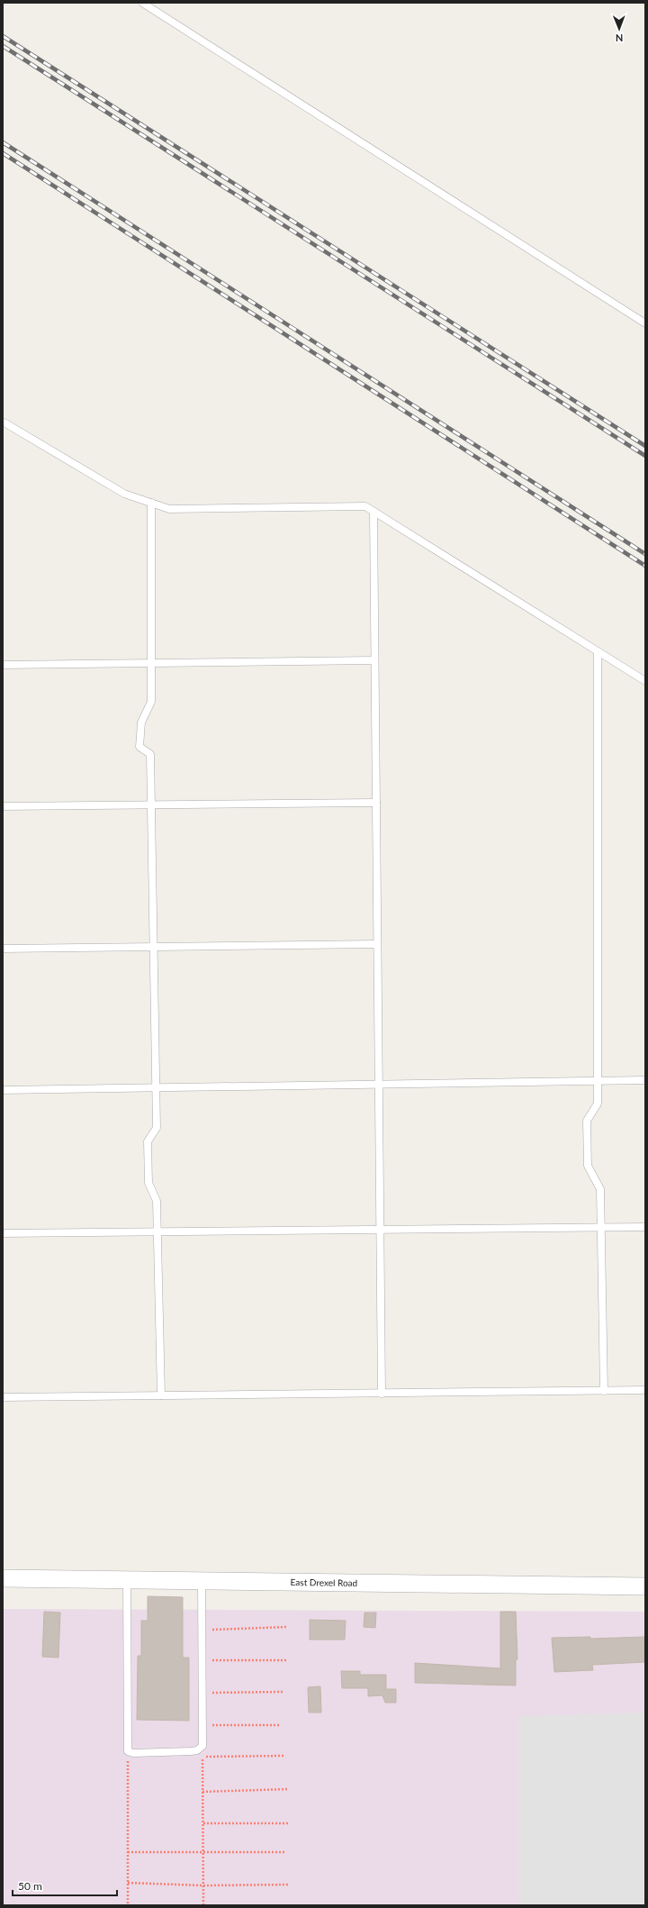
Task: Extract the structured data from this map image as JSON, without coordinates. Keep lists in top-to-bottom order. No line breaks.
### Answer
{"streets":{"street":["East Drexel Road"]},"scale_bar":"50 m","north":"bottom"}
